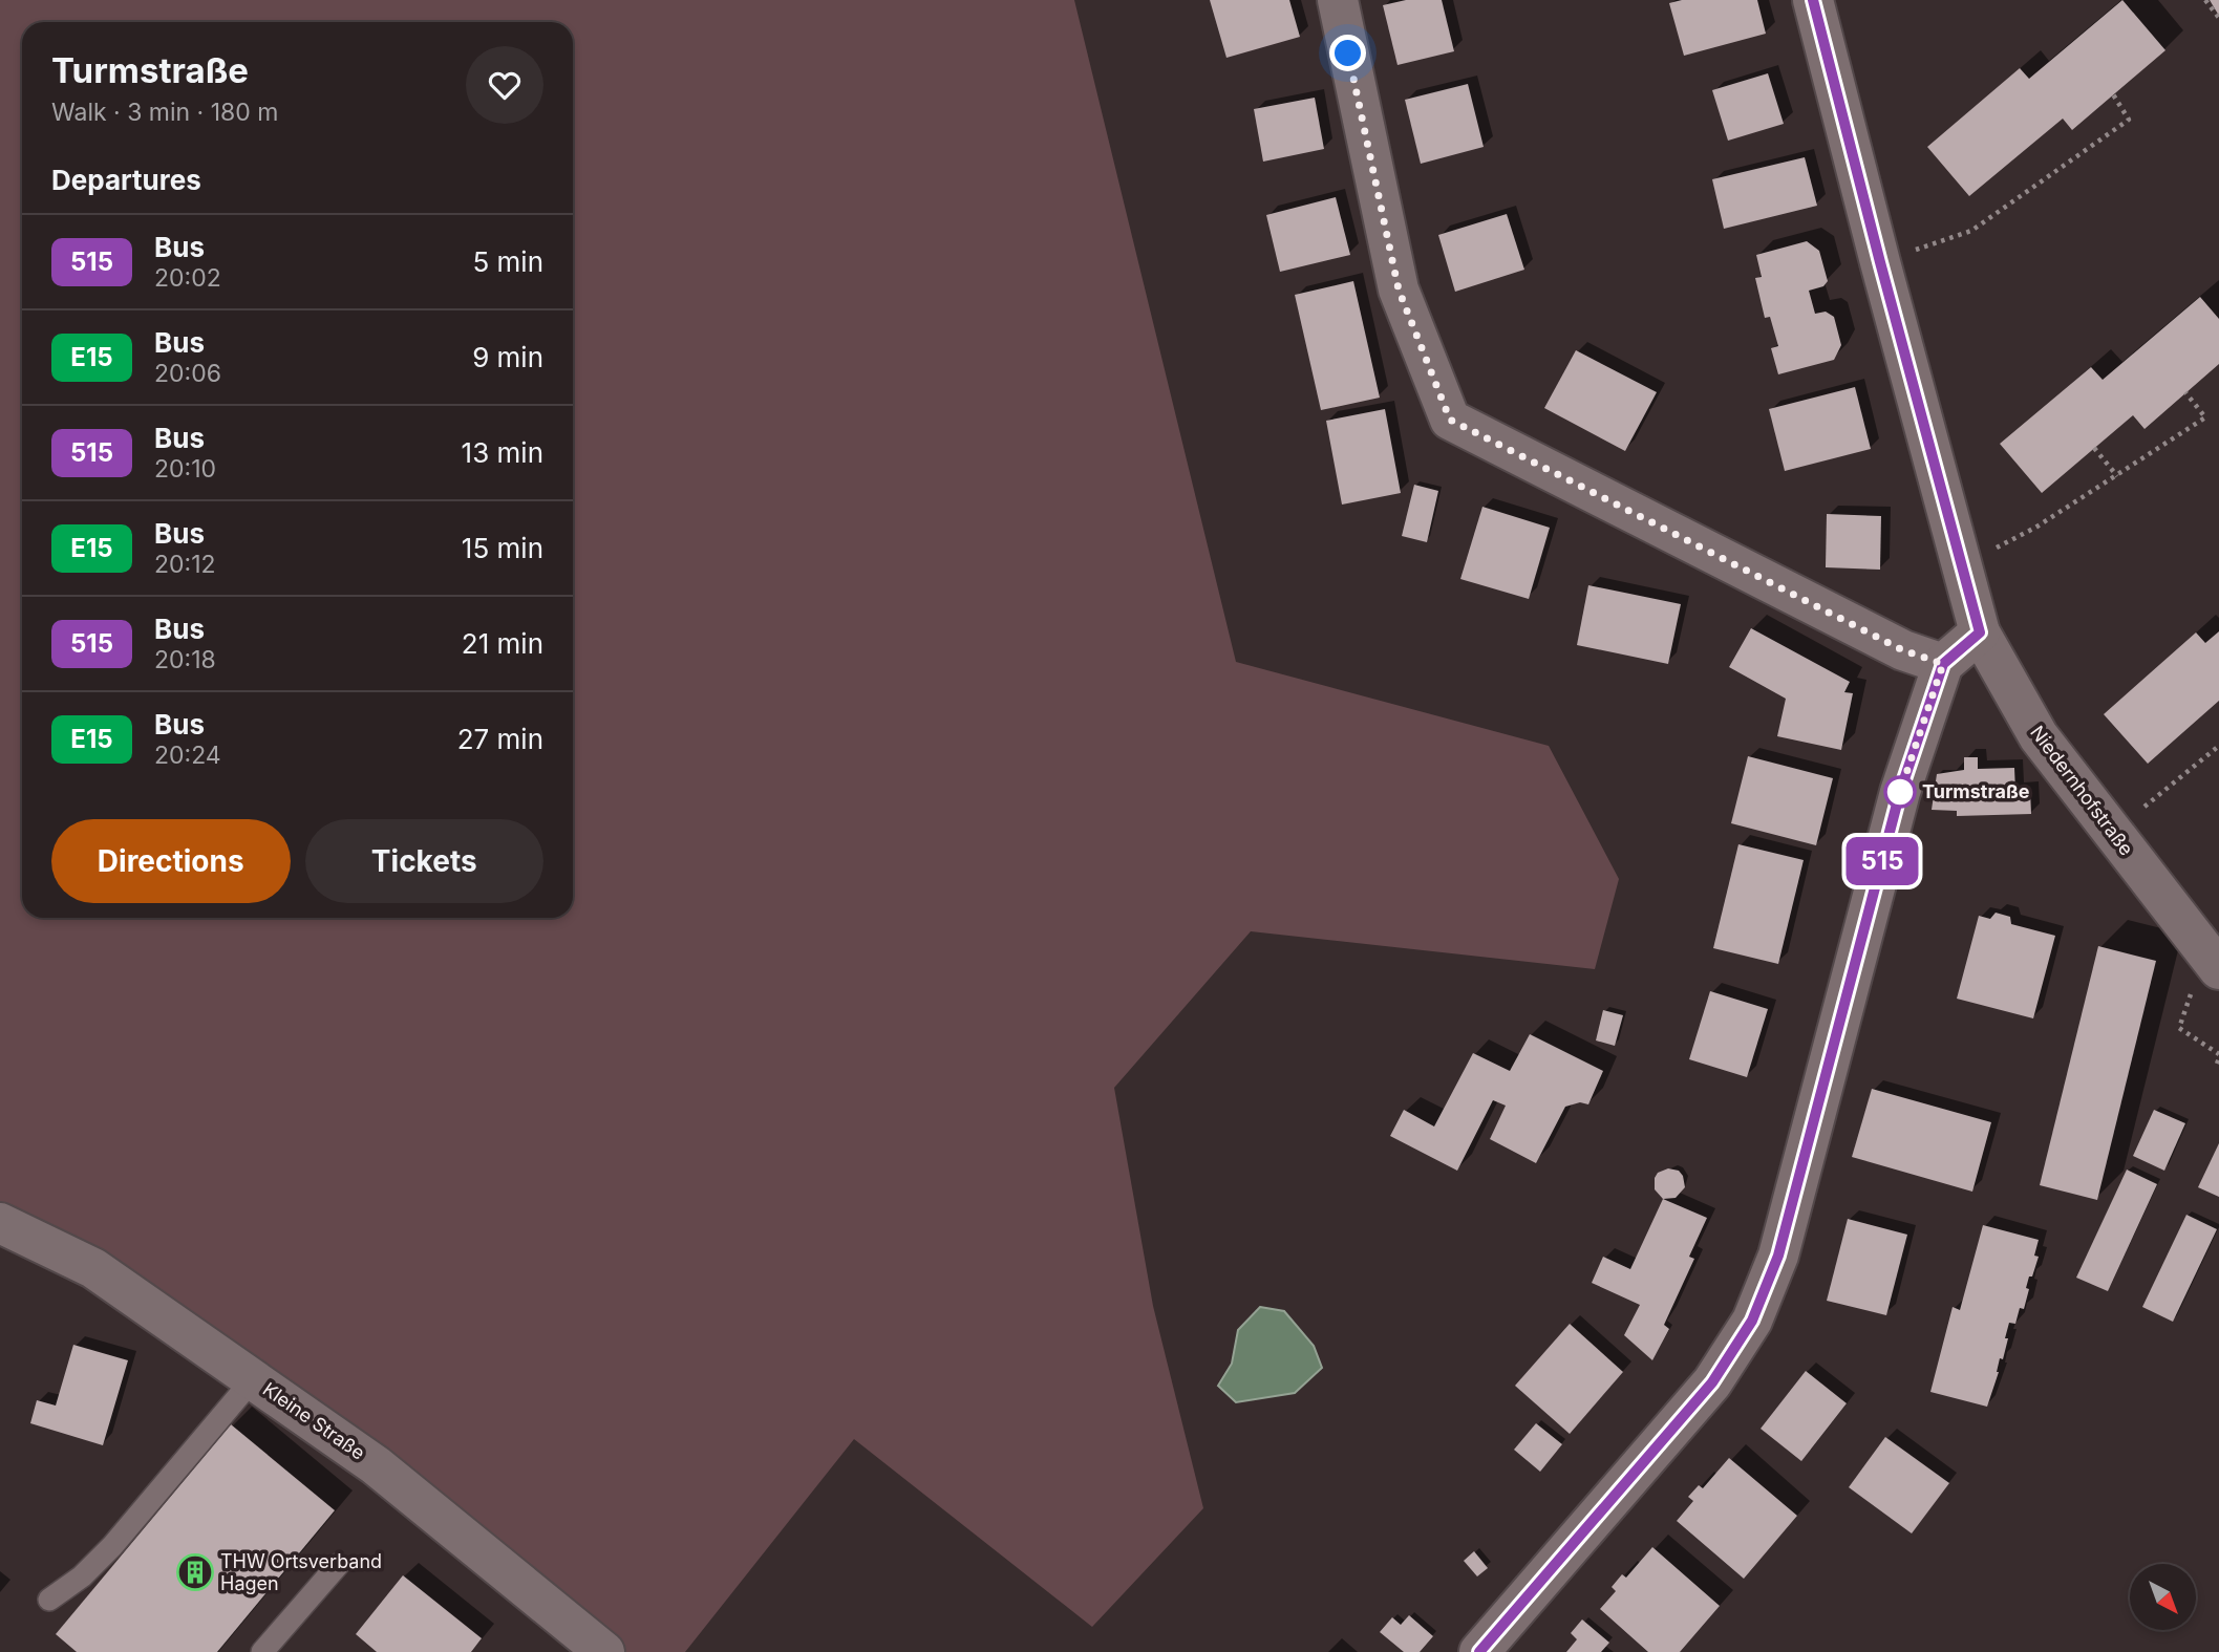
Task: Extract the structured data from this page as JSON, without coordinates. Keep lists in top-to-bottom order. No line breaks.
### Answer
{"streets":{"street":["Niedernhofstraße","Kleine Straße"]},"places":{"other":["Turmstraße"],"building":["THW Ortsverband Hagen"]},"lines":["bus line 515"],"north":"bottom right","page":{"on_map":"515","heading":[["Turmstraße","Walk · 3 min · 180 m"],"Departures"],"list":[{"mark":"515","name":"Bus","note":"20:02","value":"5 min"},{"mark":"E15","name":"Bus","note":"20:06","value":"9 min"},{"mark":"515","name":"Bus","note":"20:10","value":"13 min"},{"mark":"E15","name":"Bus","note":"20:12","value":"15 min"},{"mark":"515","name":"Bus","note":"20:18","value":"21 min"},{"mark":"E15","name":"Bus","note":"20:24","value":"27 min"}],"buttons":["Directions","Tickets"]}}
